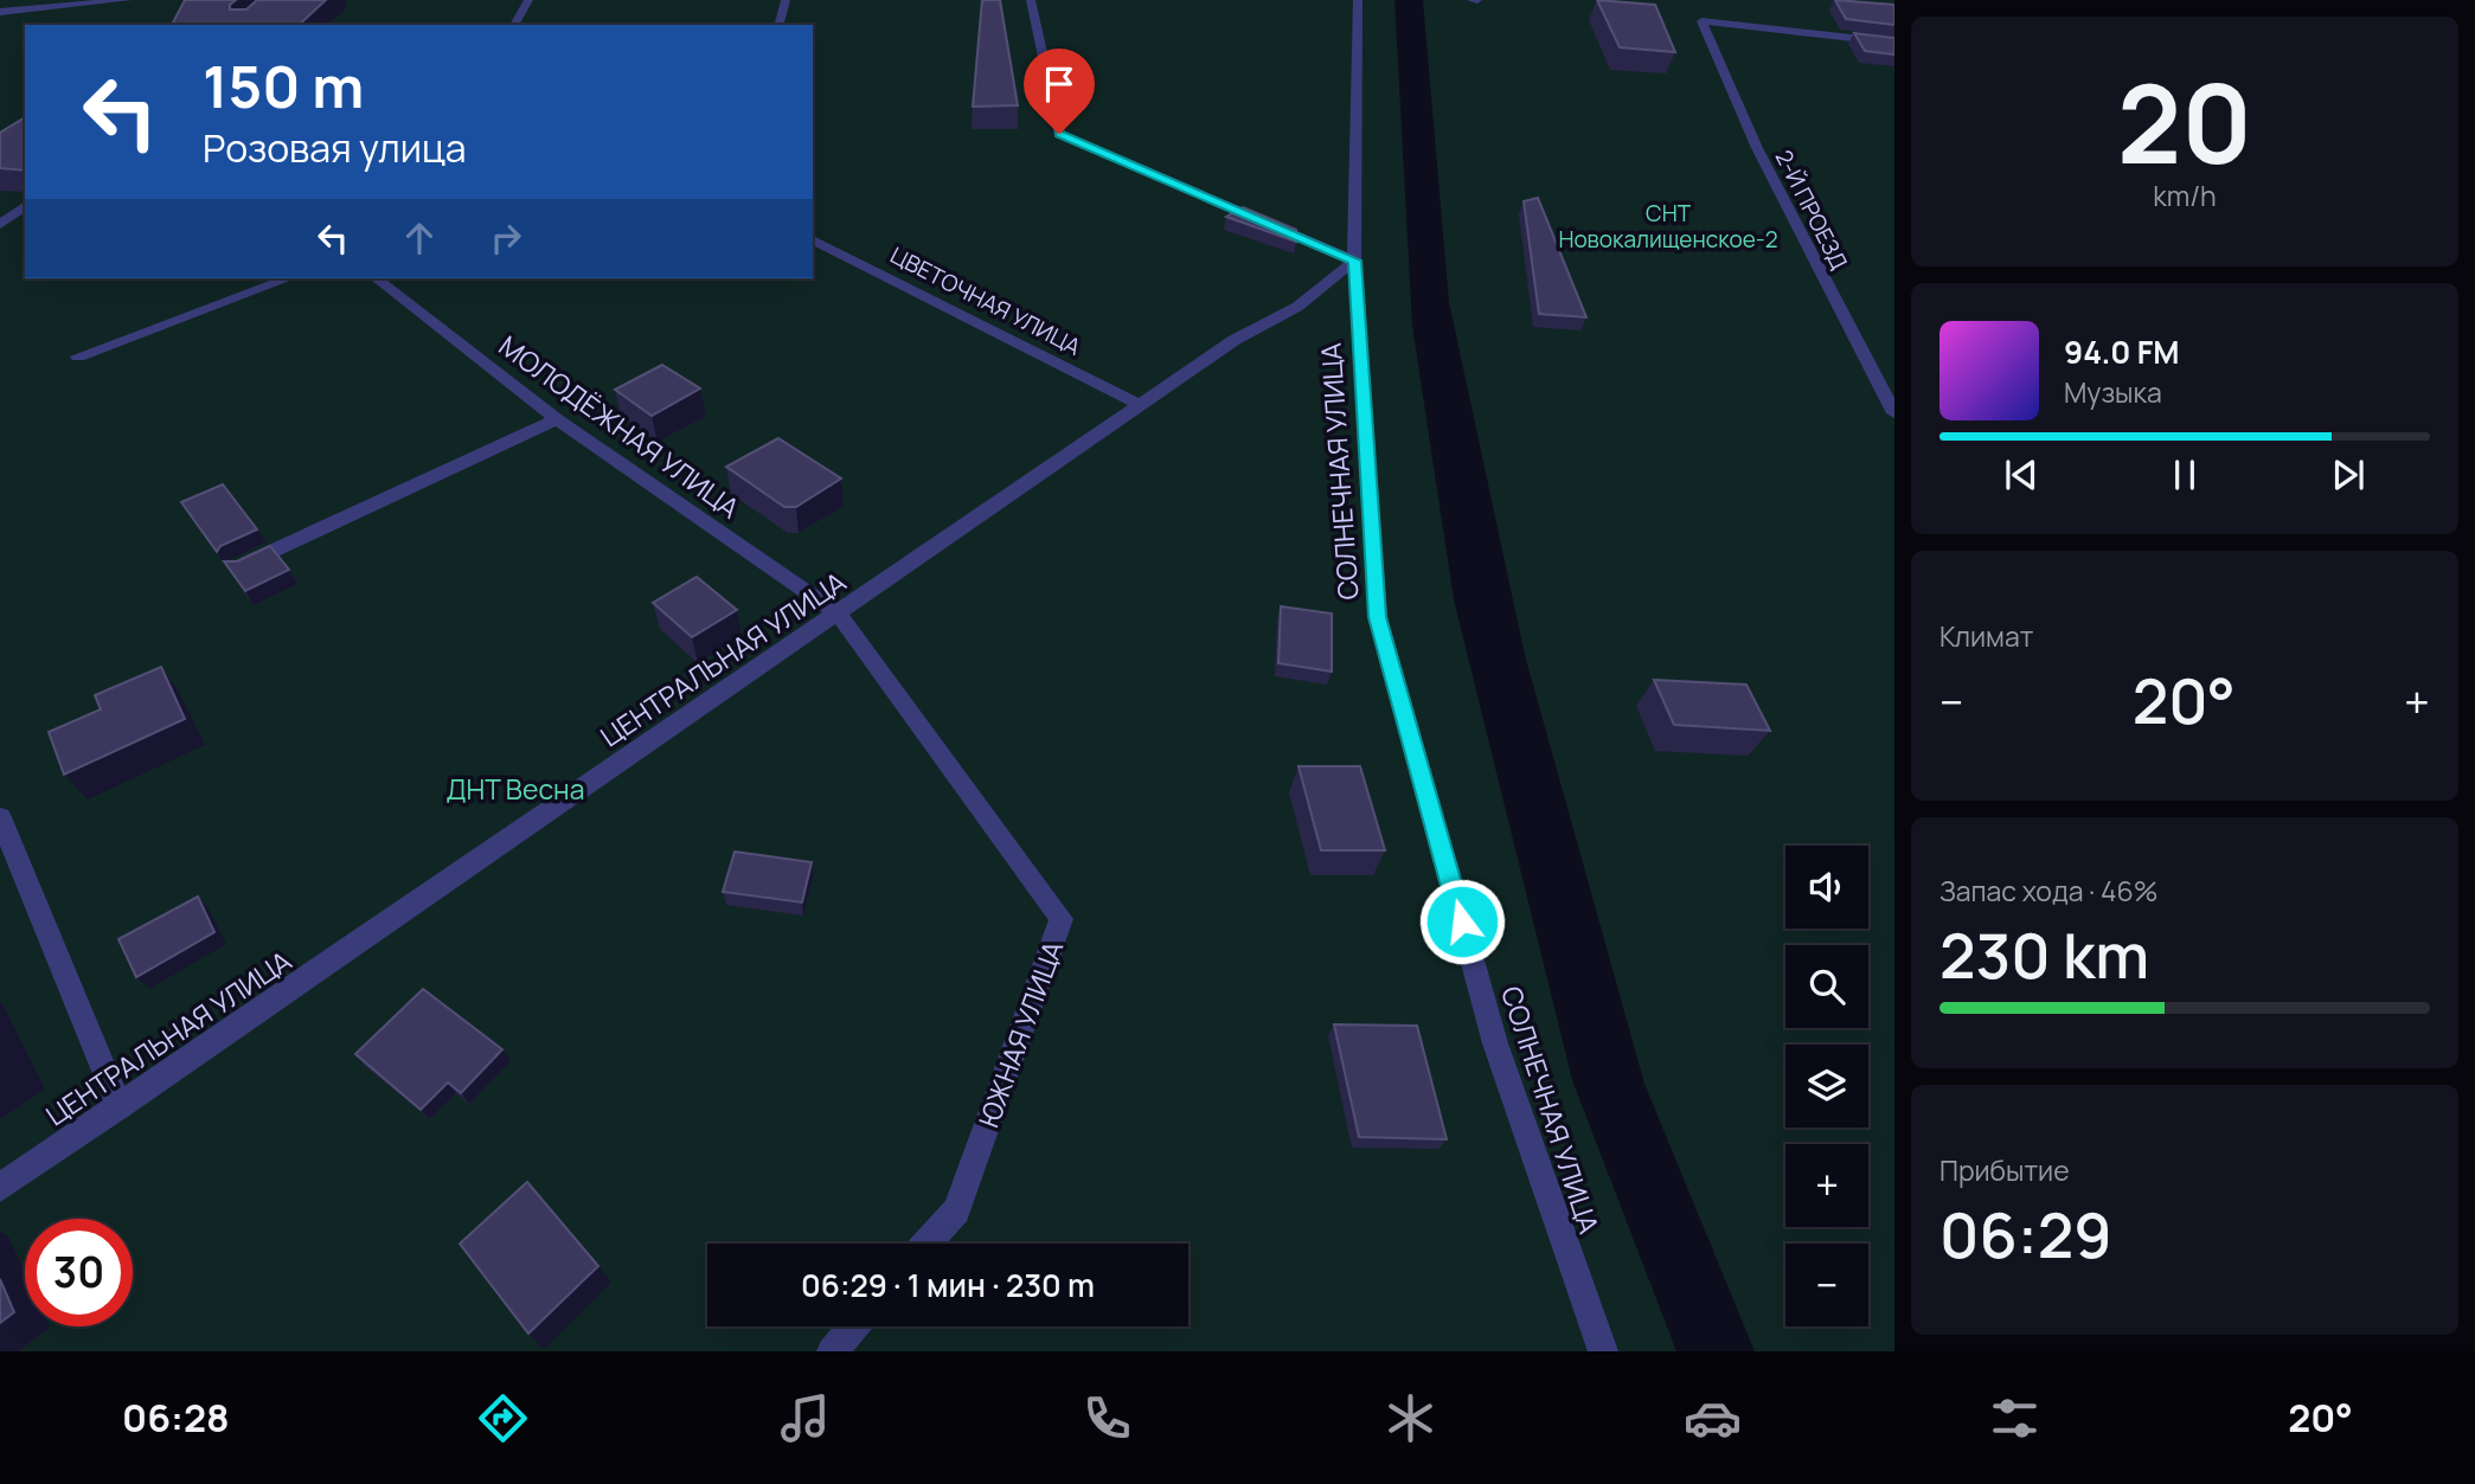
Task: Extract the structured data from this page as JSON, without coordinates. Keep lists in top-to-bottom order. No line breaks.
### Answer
{"streets":{"street":["2-Й ПРОЕЗД","ЦВЕТОЧНАЯ УЛИЦА","МОЛОДЁЖНАЯ УЛИЦА","СОЛНЕЧНАЯ УЛИЦА","ЦЕНТРАЛЬНАЯ УЛИЦА","ЮЖНАЯ УЛИЦА"]},"crossings":[["ЦВЕТОЧНАЯ УЛИЦА","ЦЕНТРАЛЬНАЯ УЛИЦА"],["МОЛОДЁЖНАЯ УЛИЦА","ЦЕНТРАЛЬНАЯ УЛИЦА"],["МОЛОДЁЖНАЯ УЛИЦА","ЮЖНАЯ УЛИЦА"],["СОЛНЕЧНАЯ УЛИЦА","ЦЕНТРАЛЬНАЯ УЛИЦА"],["ЦЕНТРАЛЬНАЯ УЛИЦА","ЮЖНАЯ УЛИЦА"]],"parks":["СНТ Новокалищенское-2","ДНТ Весна"],"page":{"tile":[["20","km/h"],"Климат",["Запас хода · 46%","230 km"],["Прибытие","06:29"]],"turn":["150 m","Розовая улица"],"song":["94.0 FM","Музыка"],"heat":["−","20°","+"],"map_buttons":["+","−"],"limit":"30","trip":"06:29 · 1 мин · 230 m","tabs":["06:28","20°"]}}
